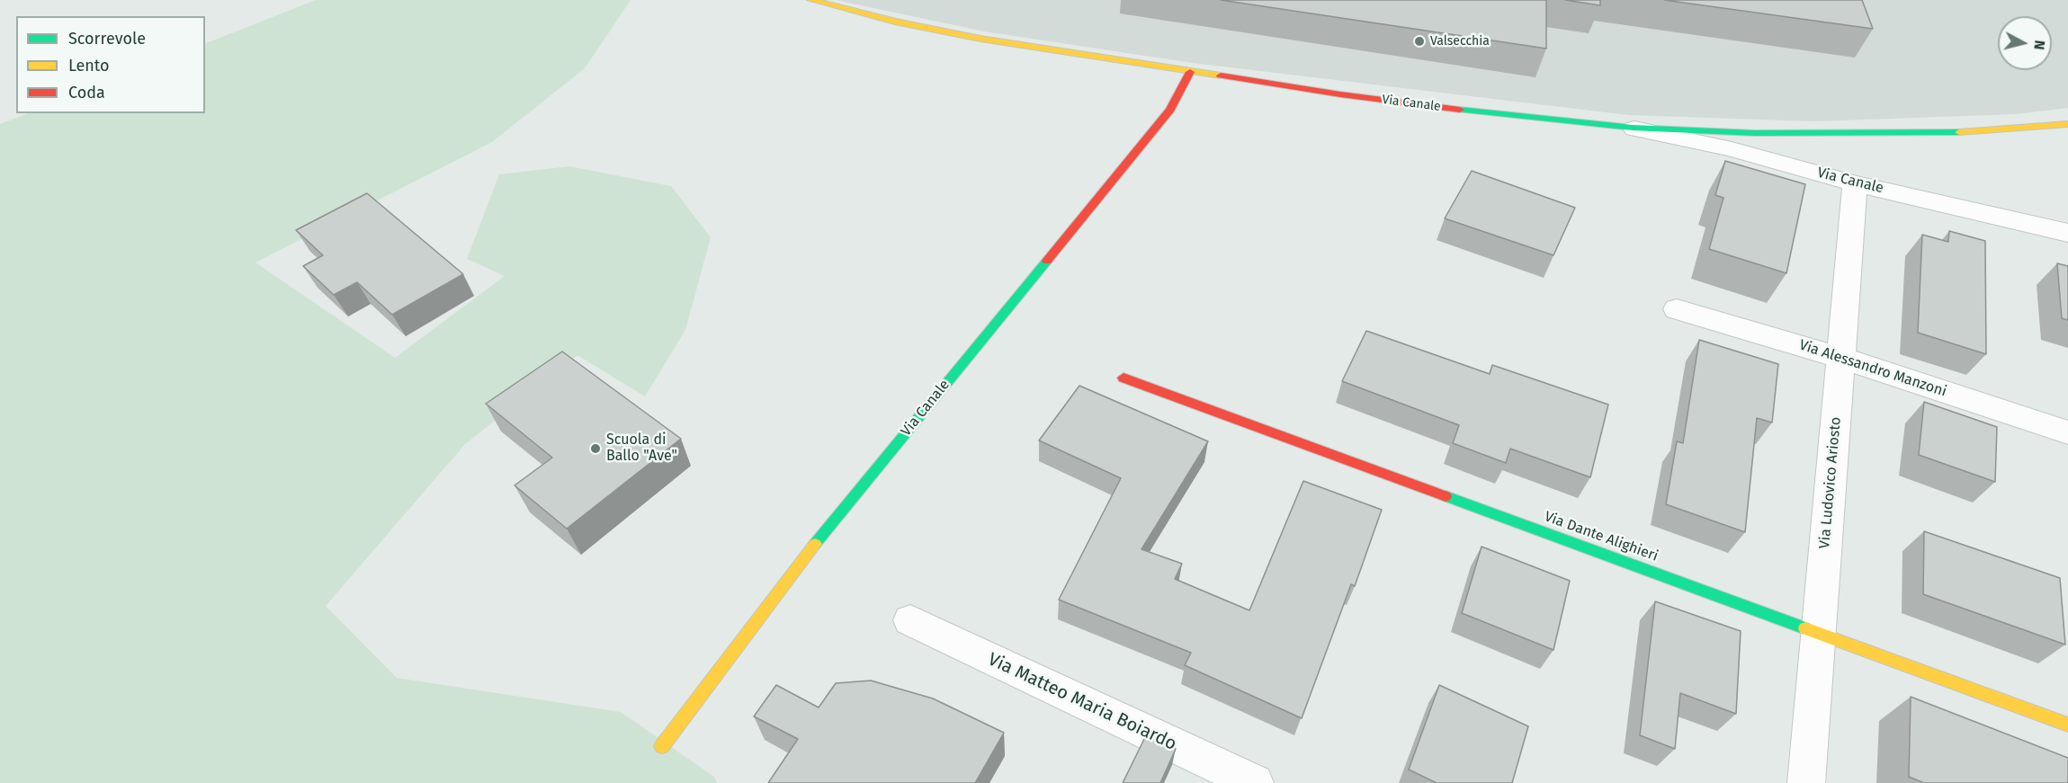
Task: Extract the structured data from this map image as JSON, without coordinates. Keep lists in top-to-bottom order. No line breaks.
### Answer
{"streets":{"street":["Via Canale","Via Alessandro Manzoni","Via Ludovico Ariosto","Via Dante Alighieri","Via Matteo Maria Boiardo"]},"crossings":[["Via Canale","Via Ludovico Ariosto"],["Via Alessandro Manzoni","Via Ludovico Ariosto"],["Via Ludovico Ariosto","Via Dante Alighieri"]],"places":["Valsecchia","Scuola di Ballo \"Ave\""],"legend":["Scorrevole","Lento","Coda"],"north":"right"}
